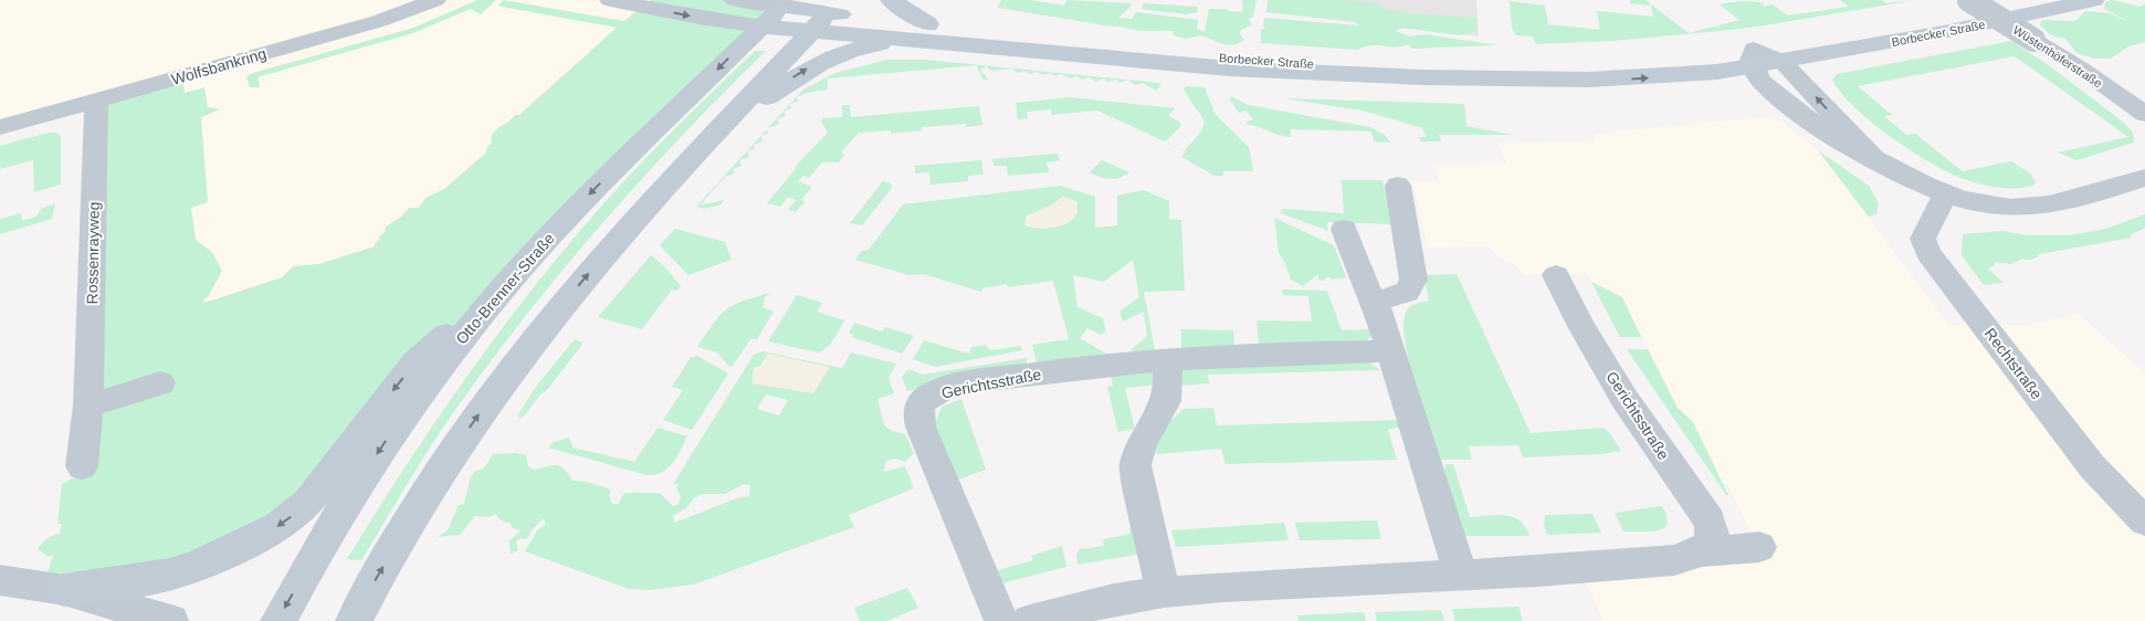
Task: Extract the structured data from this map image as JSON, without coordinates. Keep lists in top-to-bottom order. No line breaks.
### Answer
{"streets":{"street":["Borbecker Straße","Wüstenhöferstraße","Wolfsbankring","Rossenrayweg","Otto-Brenner-Straße","Rechtstraße","Gerichtsstraße"]},"crossings":[["Borbecker Straße","Otto-Brenner-Straße"],["Wolfsbankring","Rossenrayweg"]]}
